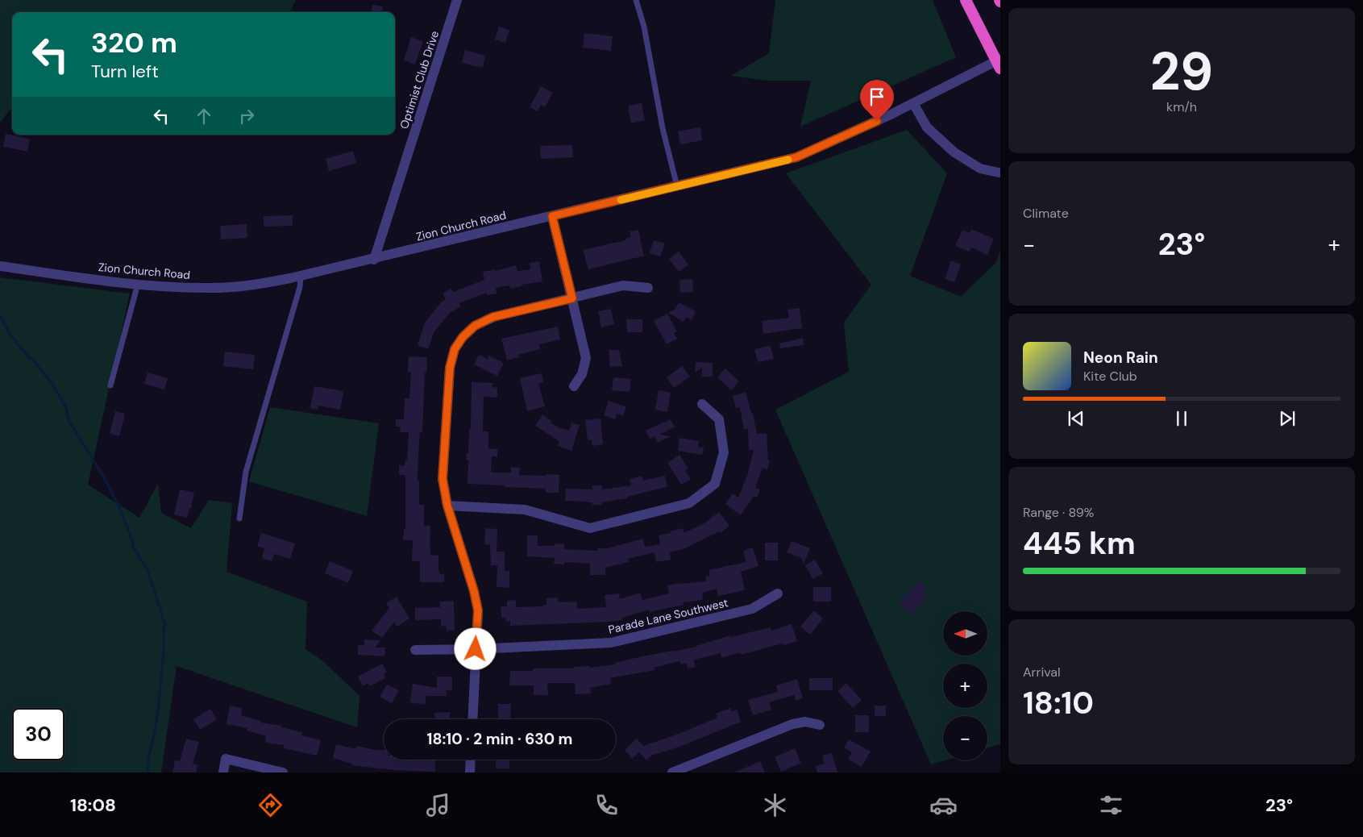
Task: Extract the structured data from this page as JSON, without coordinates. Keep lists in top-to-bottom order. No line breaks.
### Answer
{"streets":{"street":["Optimist Club Drive","Zion Church Road","Parade Lane Southwest"]},"crossings":[["Optimist Club Drive","Zion Church Road"]],"north":"left","page":{"tile":[["29","km/h"],"Climate",["Range · 89%","445 km"],["Arrival","18:10"]],"turn":["320 m","Turn left"],"heat":["−","23°","+"],"song":["Neon Rain","Kite Club"],"map_buttons":["+","−"],"limit":"30","trip":"18:10 · 2 min · 630 m","tabs":["18:08","23°"]}}
